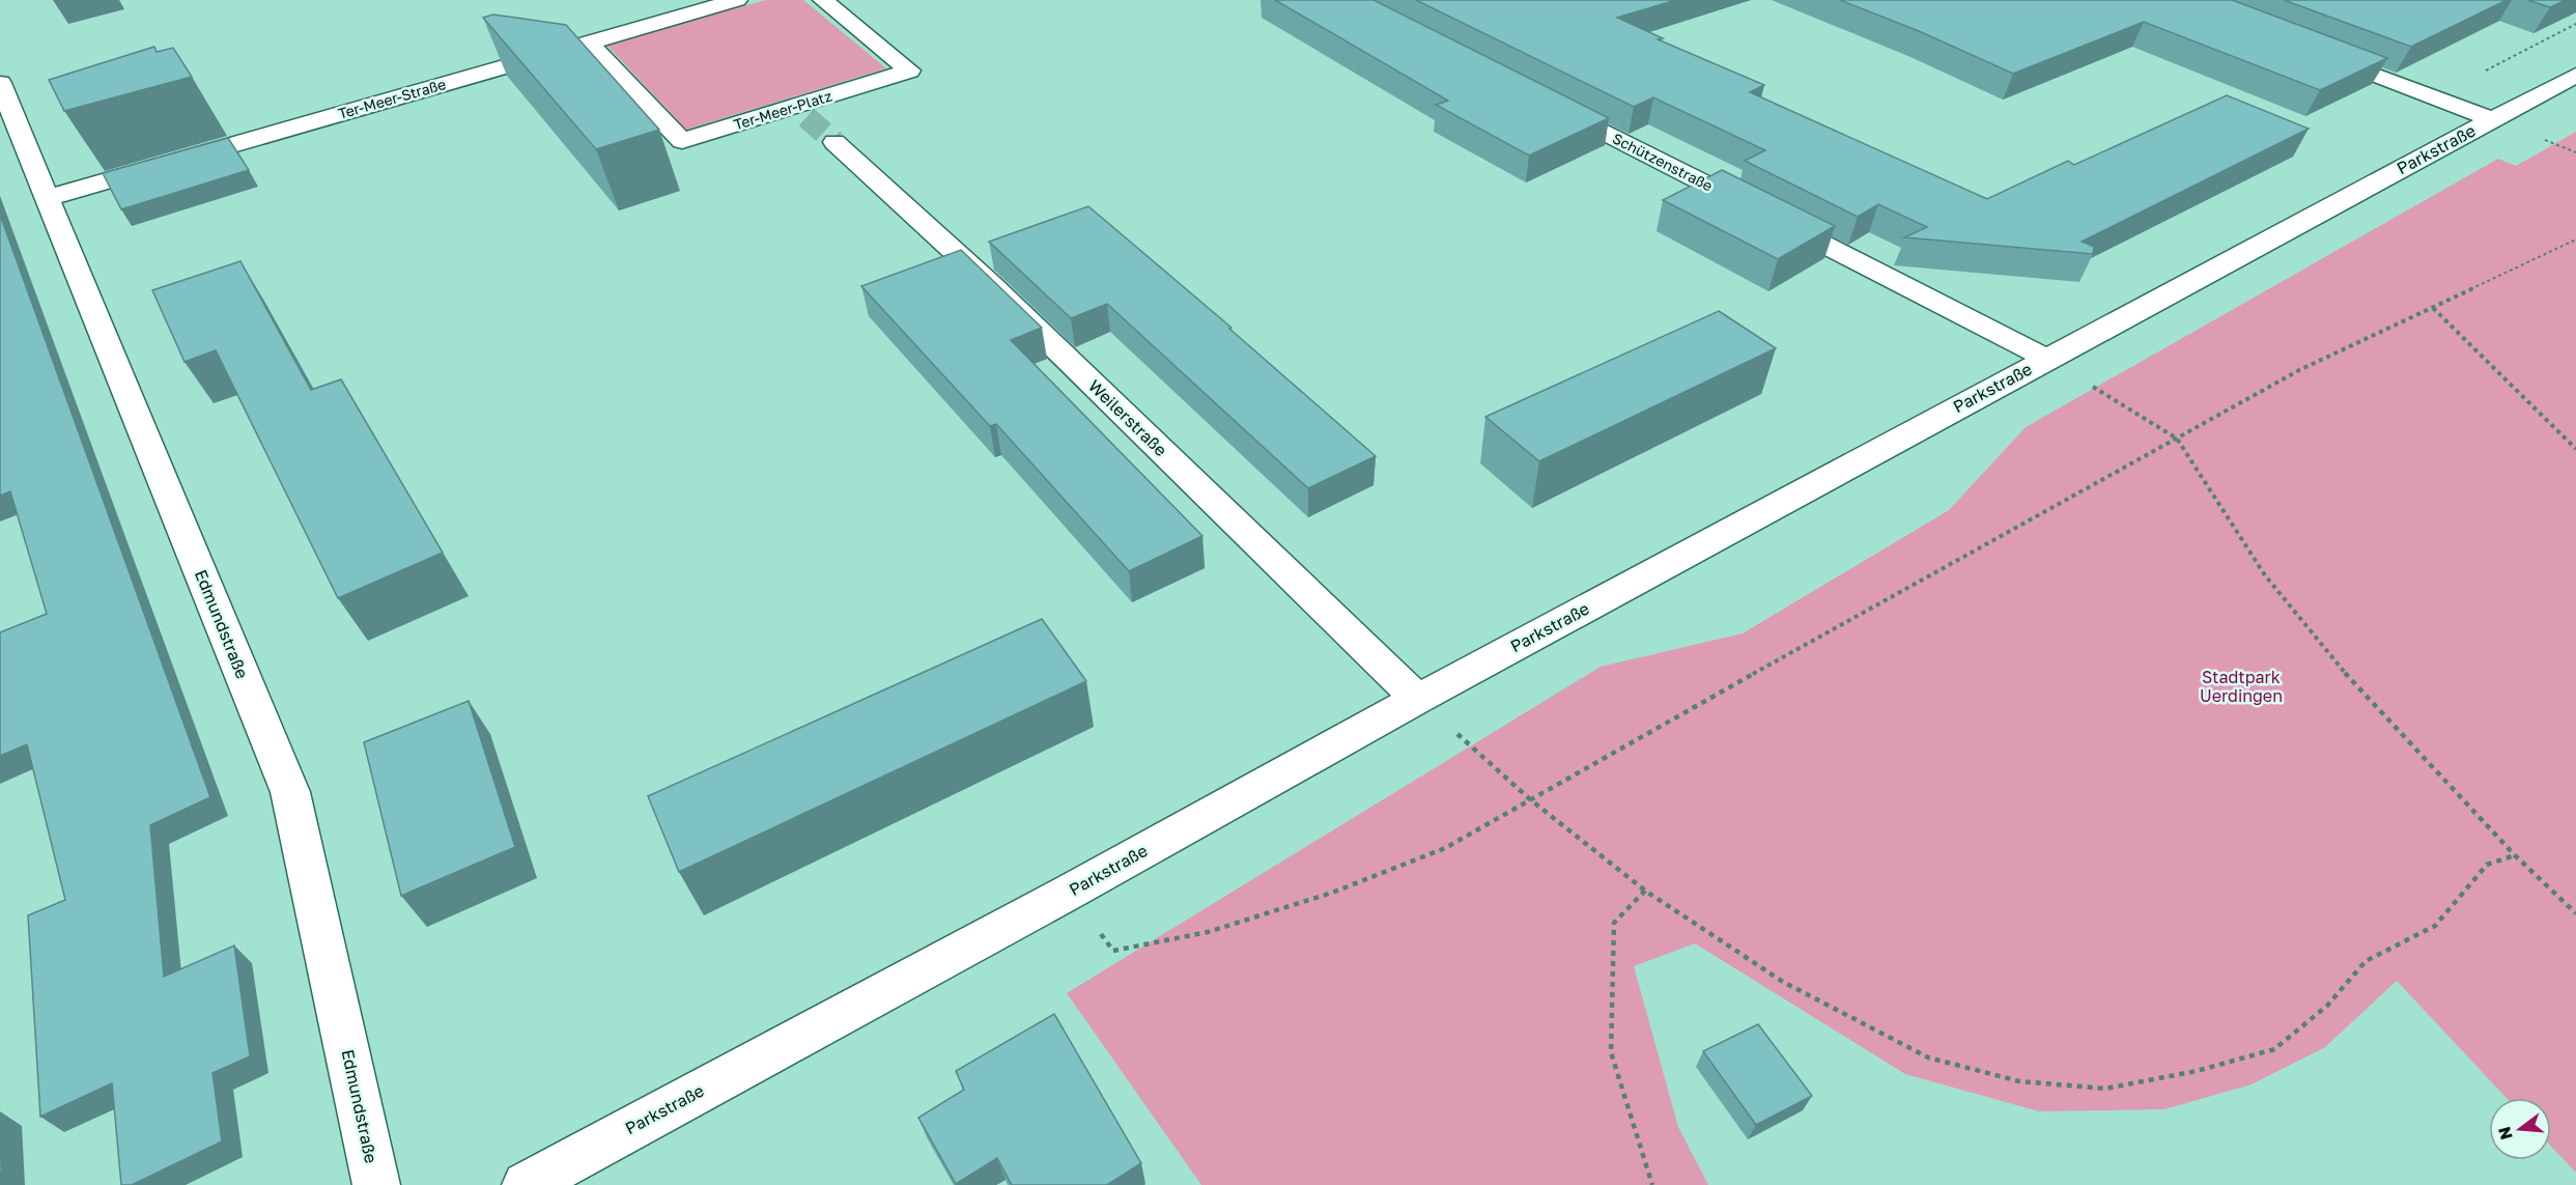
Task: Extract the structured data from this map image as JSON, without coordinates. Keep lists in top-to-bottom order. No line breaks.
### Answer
{"streets":{"street":["Ter-Meer-Straße","Ter-Meer-Platz","Parkstraße","Schützenstraße","Weilerstraße","Edmundstraße"]},"crossings":[["Ter-Meer-Straße","Ter-Meer-Platz"],["Ter-Meer-Straße","Edmundstraße"],["Parkstraße","Schützenstraße"],["Parkstraße","Weilerstraße"]],"parks":["Stadtpark Uerdingen"],"north":"left"}
